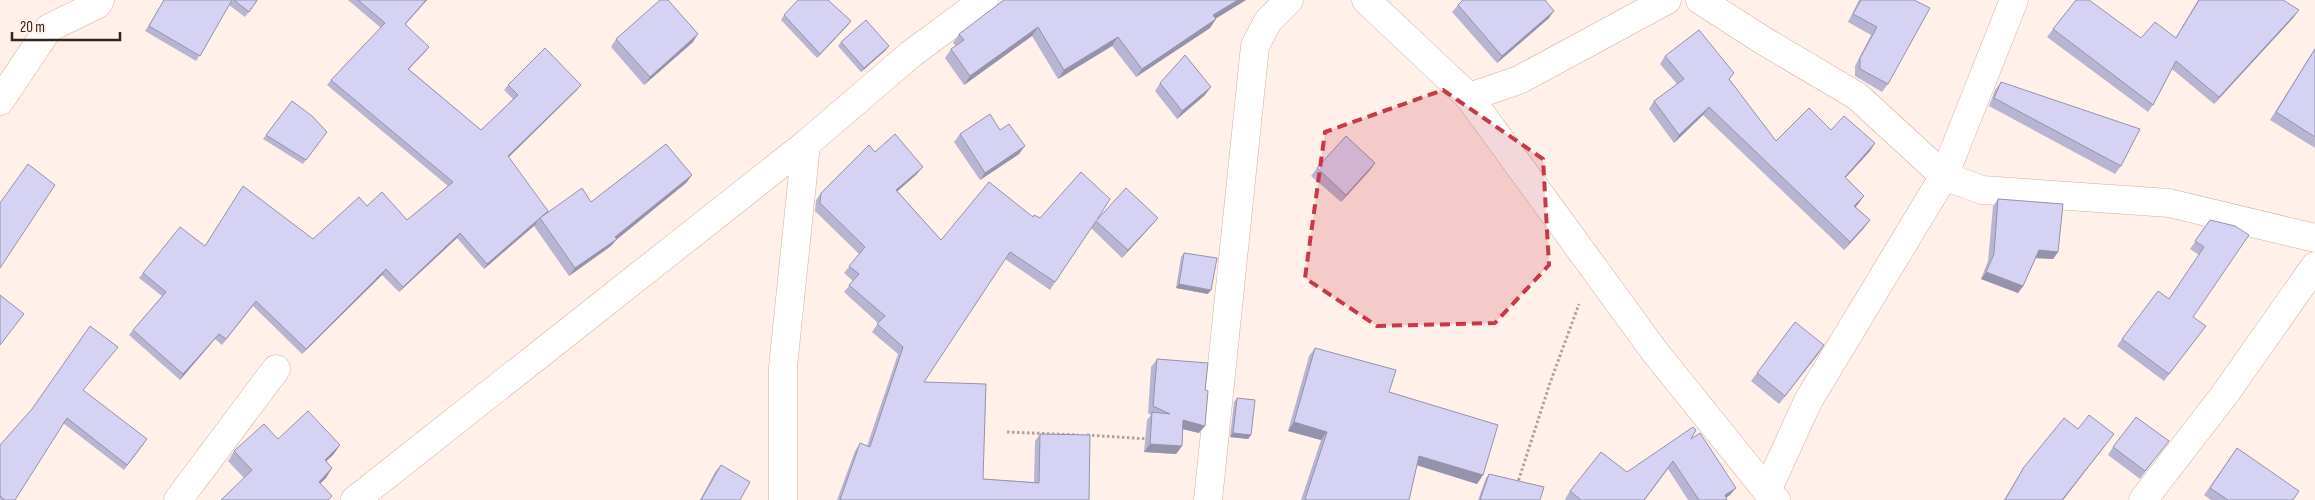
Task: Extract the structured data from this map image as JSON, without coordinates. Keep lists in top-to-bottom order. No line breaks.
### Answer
{"scale_bar":"20 m"}
